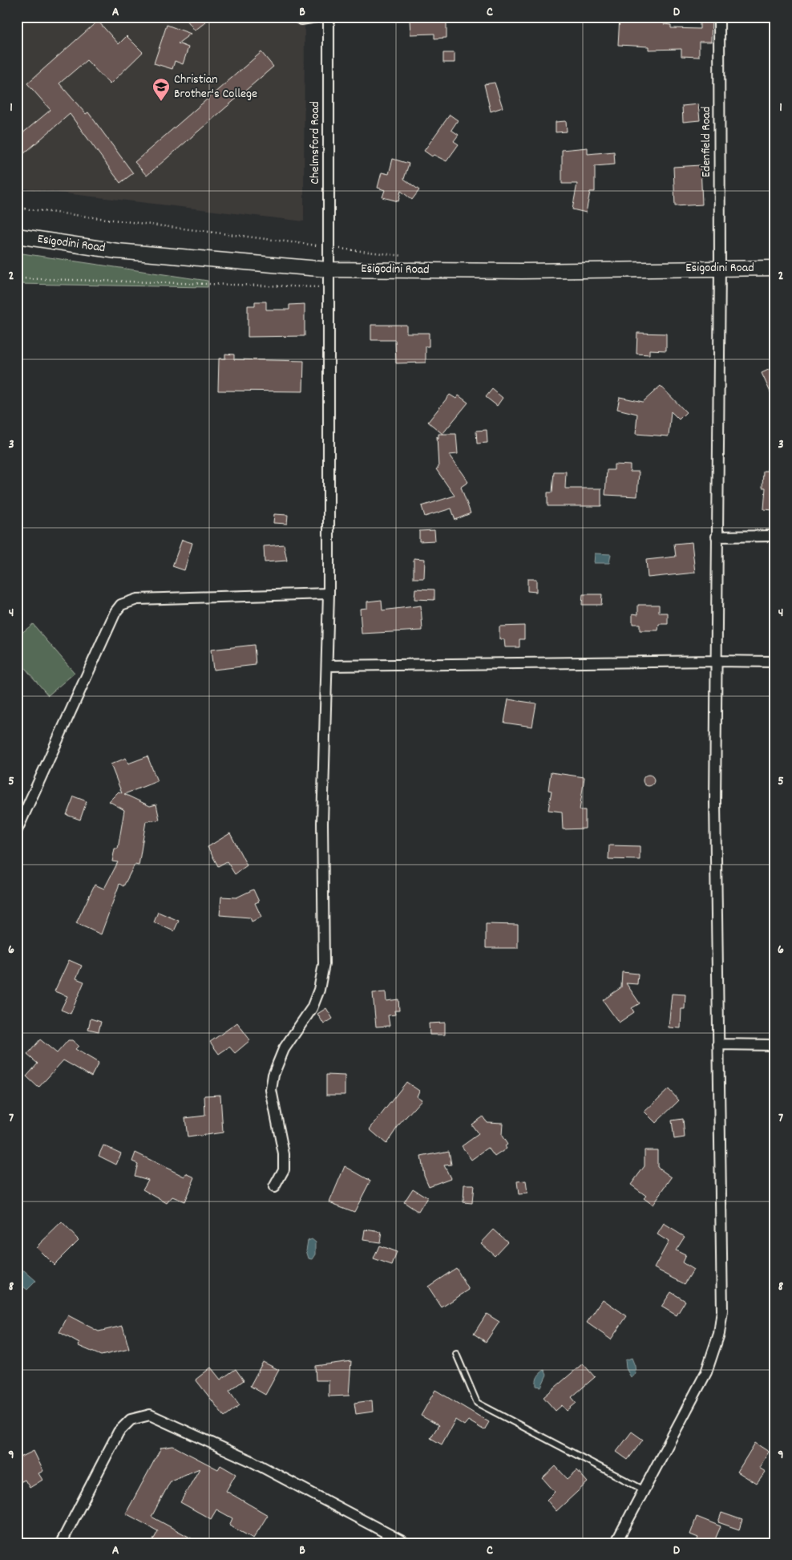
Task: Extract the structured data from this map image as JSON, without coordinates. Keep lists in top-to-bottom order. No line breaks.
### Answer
{"streets":{"main road":["Esigodini Road"],"street":["Edenfield Road","Chelmsford Road"]},"crossings":[["Edenfield Road","Esigodini Road"],["Chelmsford Road","Esigodini Road"]],"places":{"school or university":["Christian Brother's College"]},"grid":{"columns":["A","B","C","D"],"rows":["1","2","3","4","5","6","7","8","9"]}}
